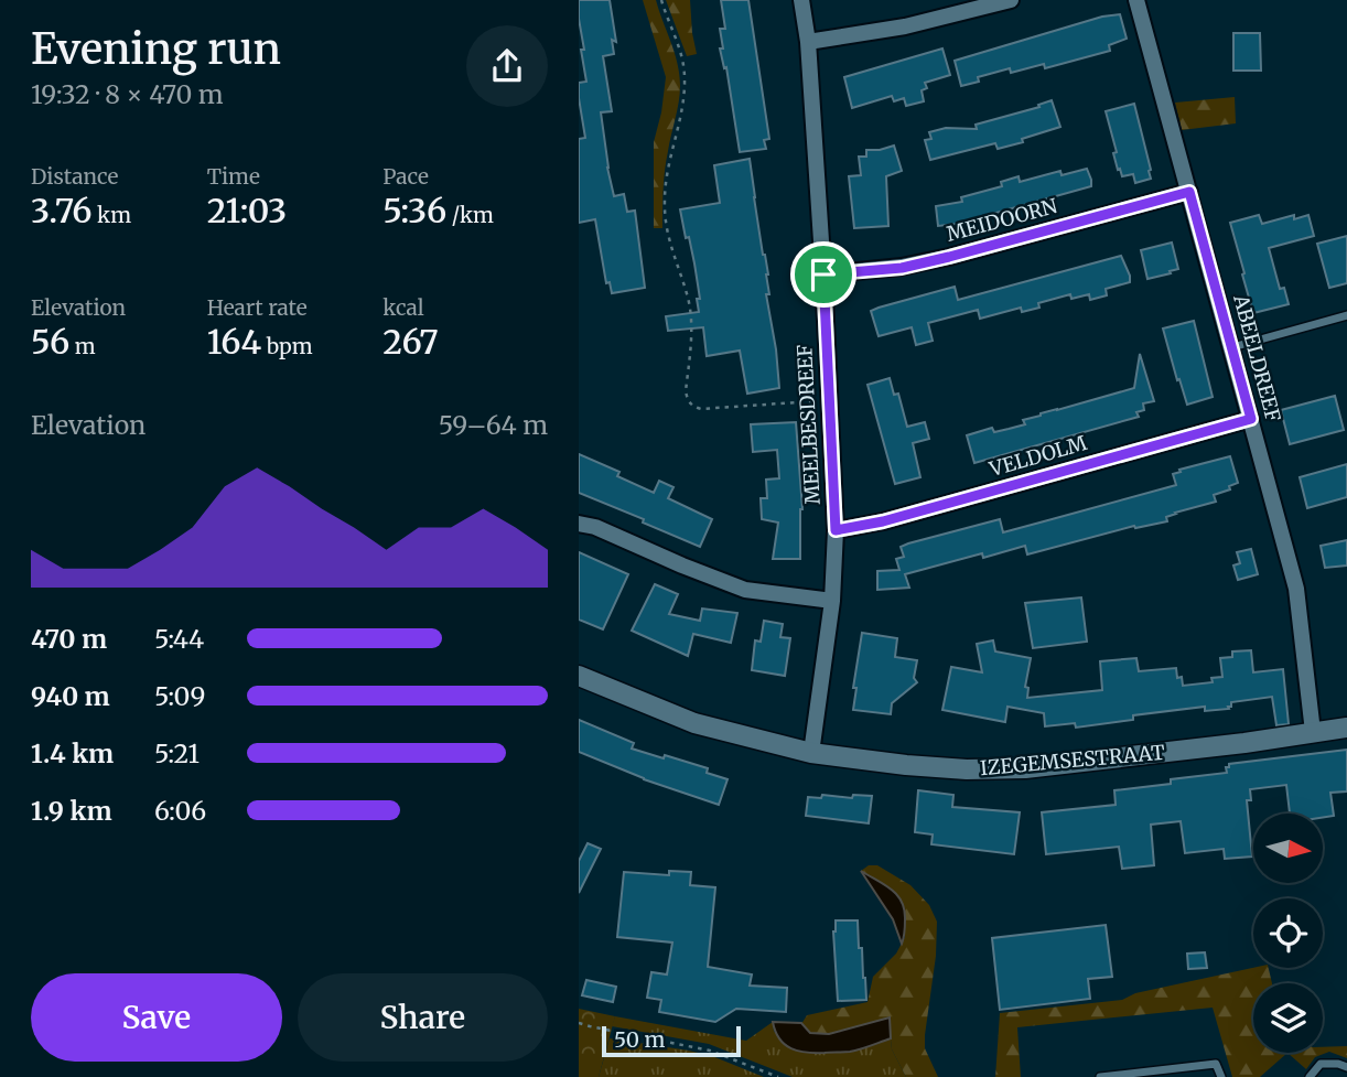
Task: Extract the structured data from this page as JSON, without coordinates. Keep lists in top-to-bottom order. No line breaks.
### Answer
{"streets":{"street":["MEIDOORN","ABEELDREEF","MEELBESDREEF","VELDOLM","IZEGEMSESTRAAT"]},"crossings":[["MEIDOORN","ABEELDREEF"],["MEIDOORN","MEELBESDREEF"],["ABEELDREEF","VELDOLM"],["ABEELDREEF","IZEGEMSESTRAAT"],["MEELBESDREEF","VELDOLM"],["MEELBESDREEF","IZEGEMSESTRAAT"]],"scale_bar":"50 m","north":"right","page":{"heading":["Evening run","19:32 · 8 × 470 m"],"stats":[["Distance","3.76 km"],["Time","21:03"],["Pace","5:36 /km"],["Elevation","56 m"],["Heart rate","164 bpm"],["kcal","267"]],"chart":["Elevation","59–64 m"],"list":[{"name":"470 m","note":"5:44"},{"name":"940 m","note":"5:09"},{"name":"1.4 km","note":"5:21"},{"name":"1.9 km","note":"6:06"}],"buttons":["Save","Share"],"scale":"50 m"}}
